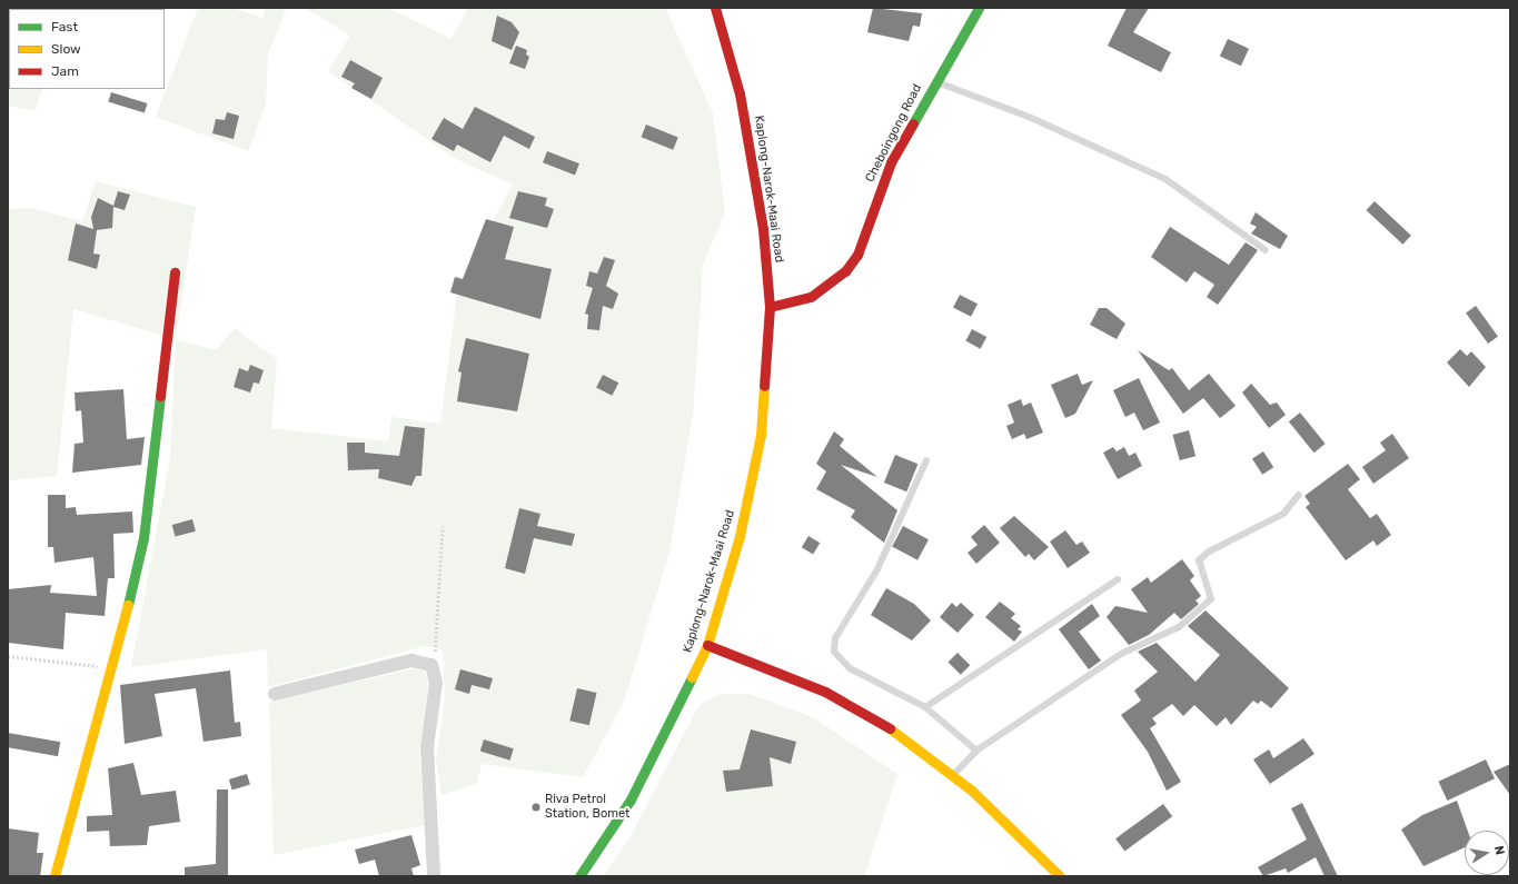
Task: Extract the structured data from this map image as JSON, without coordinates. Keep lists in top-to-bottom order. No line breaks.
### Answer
{"streets":{"main road":["Cheboingong Road","Kaplong-Narok-Maai Road"]},"crossings":[["Cheboingong Road","Kaplong-Narok-Maai Road"]],"places":["Riva Petrol Station, Bomet"],"legend":["Fast","Slow","Jam"],"north":"right"}
